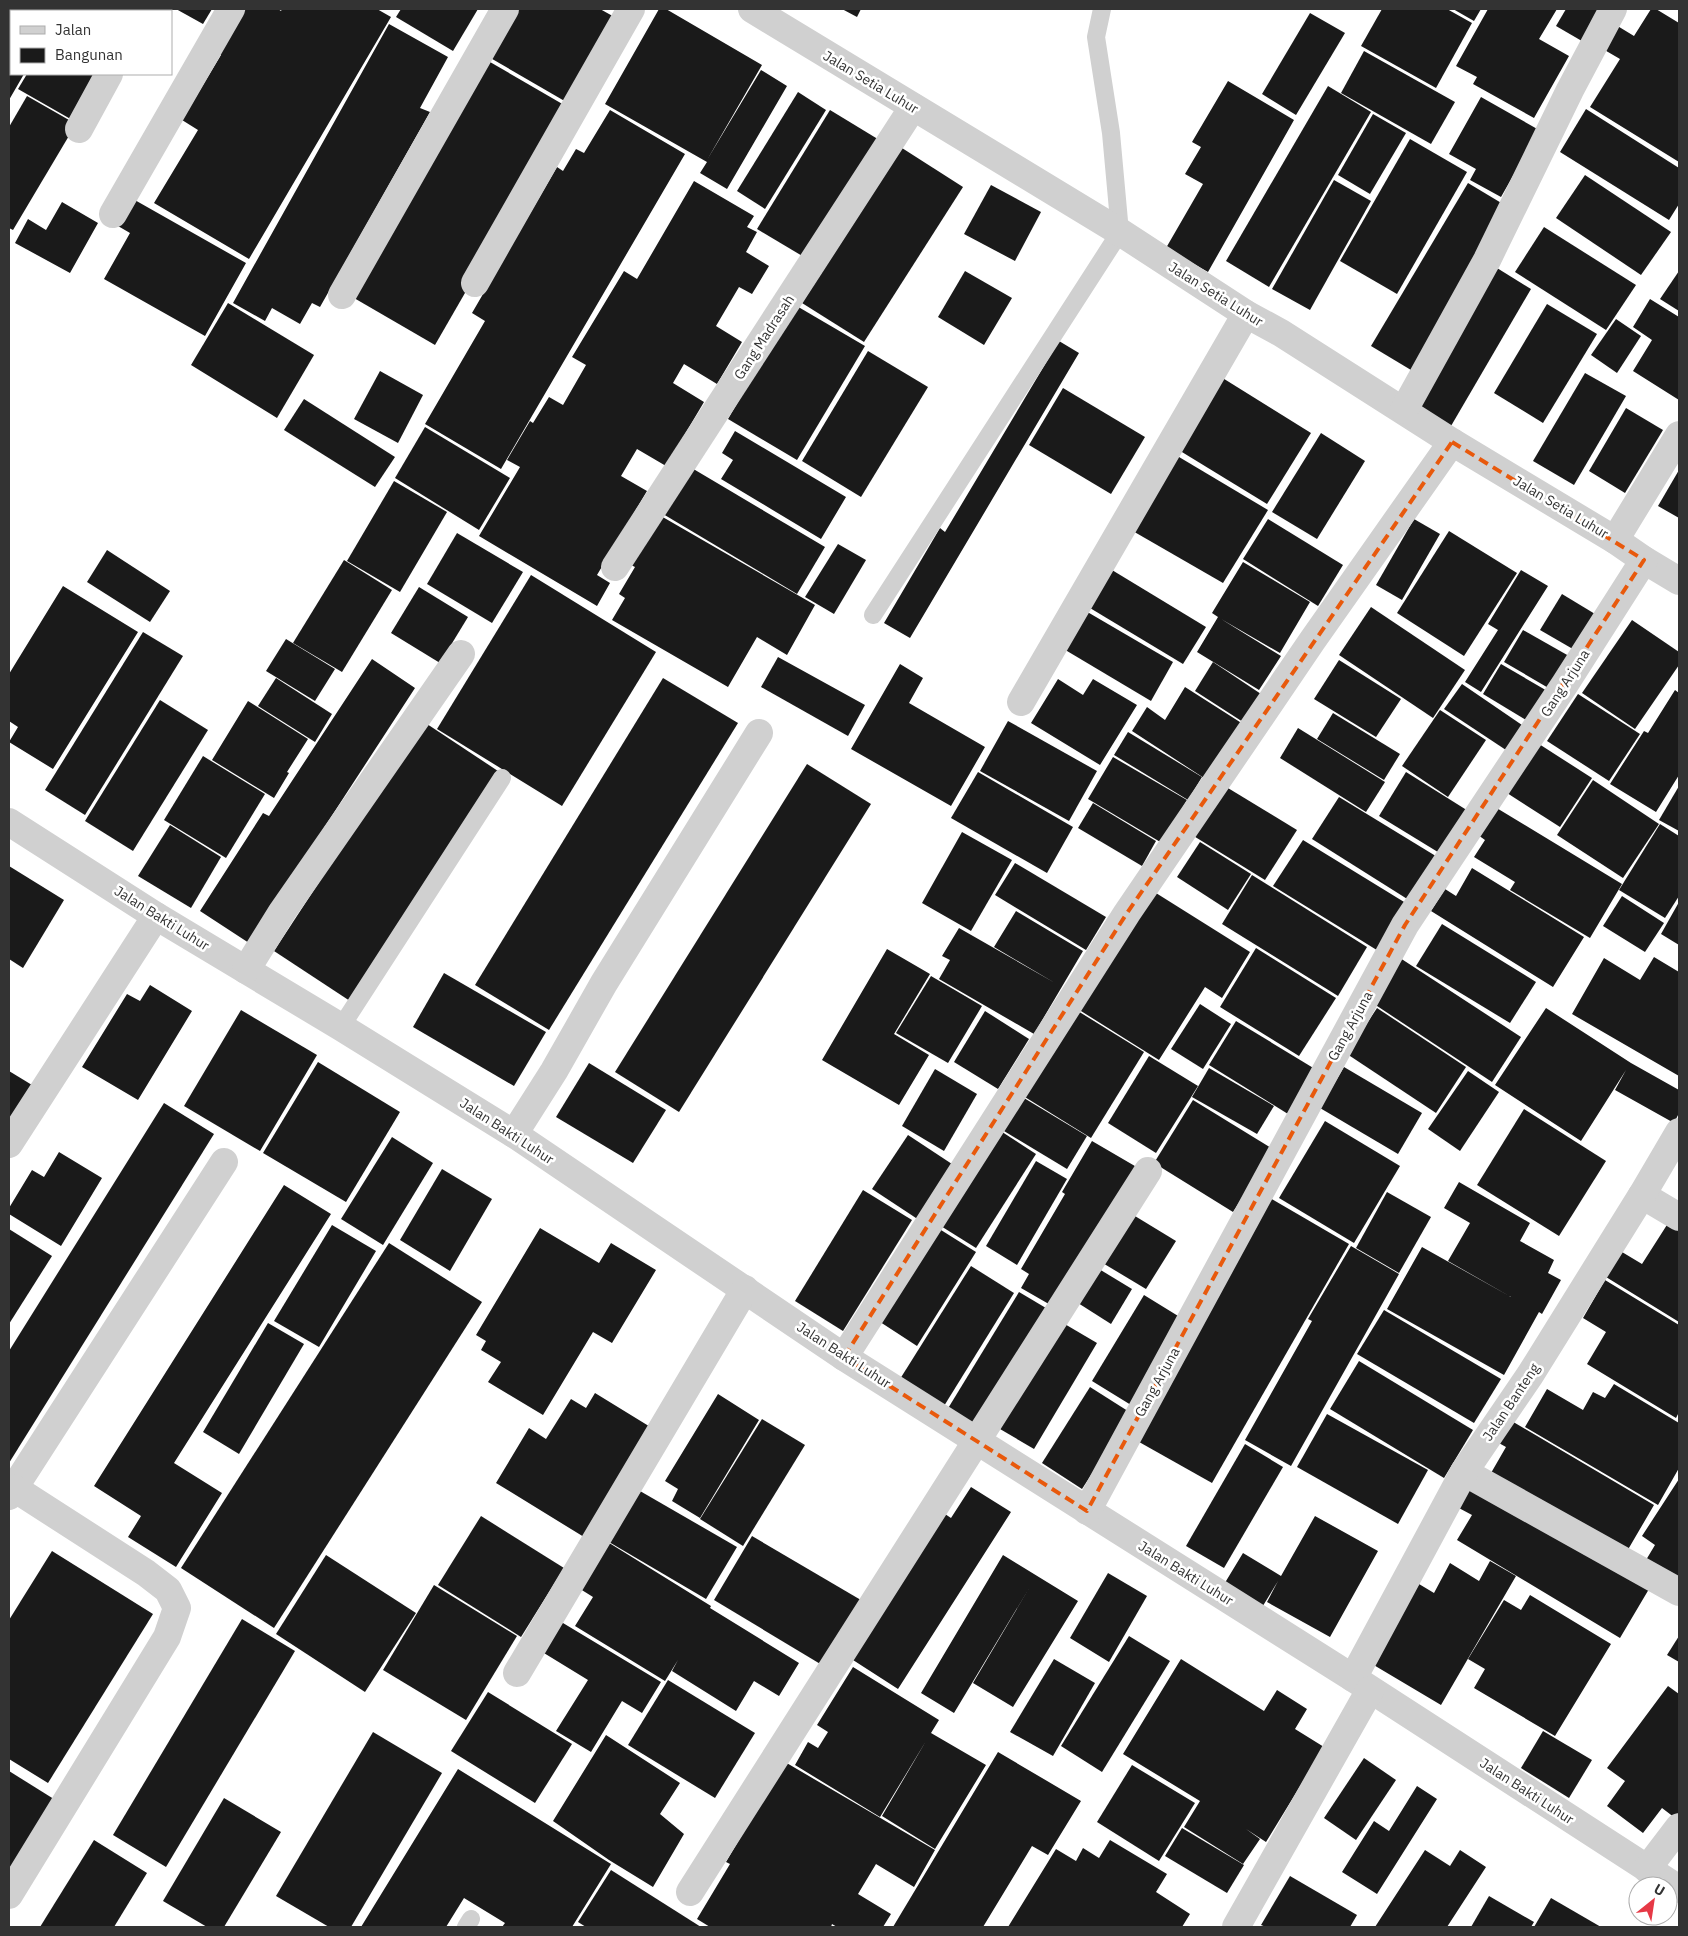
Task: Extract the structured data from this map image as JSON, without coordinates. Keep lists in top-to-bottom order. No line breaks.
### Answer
{"streets":{"street":["Jalan Setia Luhur","Gang Madrasah","Gang Arjuna","Jalan Bakti Luhur","Jalan Banteng"]},"crossings":[["Jalan Setia Luhur","Gang Madrasah"],["Jalan Setia Luhur","Gang Arjuna"],["Gang Arjuna","Jalan Bakti Luhur"],["Jalan Bakti Luhur","Jalan Banteng"]],"legend":["Jalan","Bangunan"],"north":"top right"}
